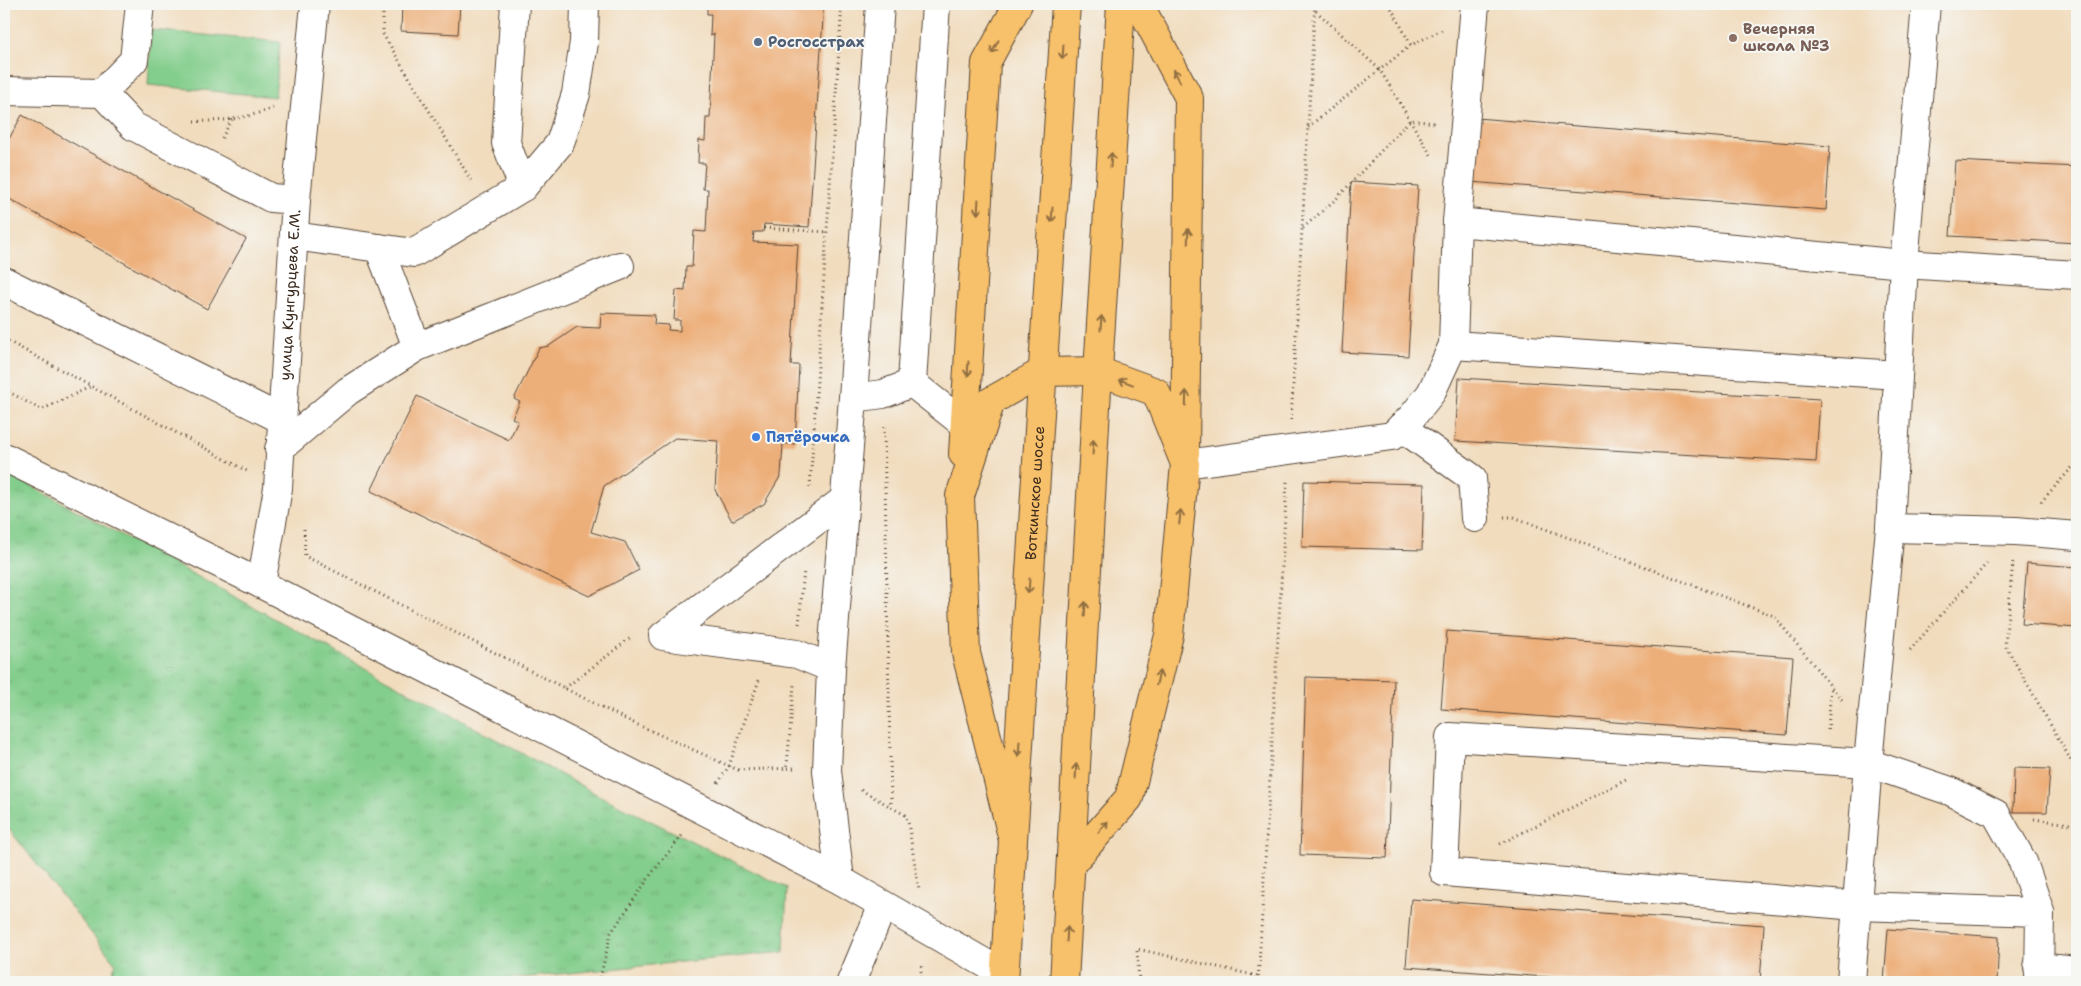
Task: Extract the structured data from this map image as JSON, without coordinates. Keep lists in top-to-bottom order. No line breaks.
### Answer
{"streets":{"main road":["Воткинское шоссе"],"street":["улица Кунгурцева Е.М."]},"places":["Вечерняя школа №3","Росгосстрах","Пятёрочка"]}
